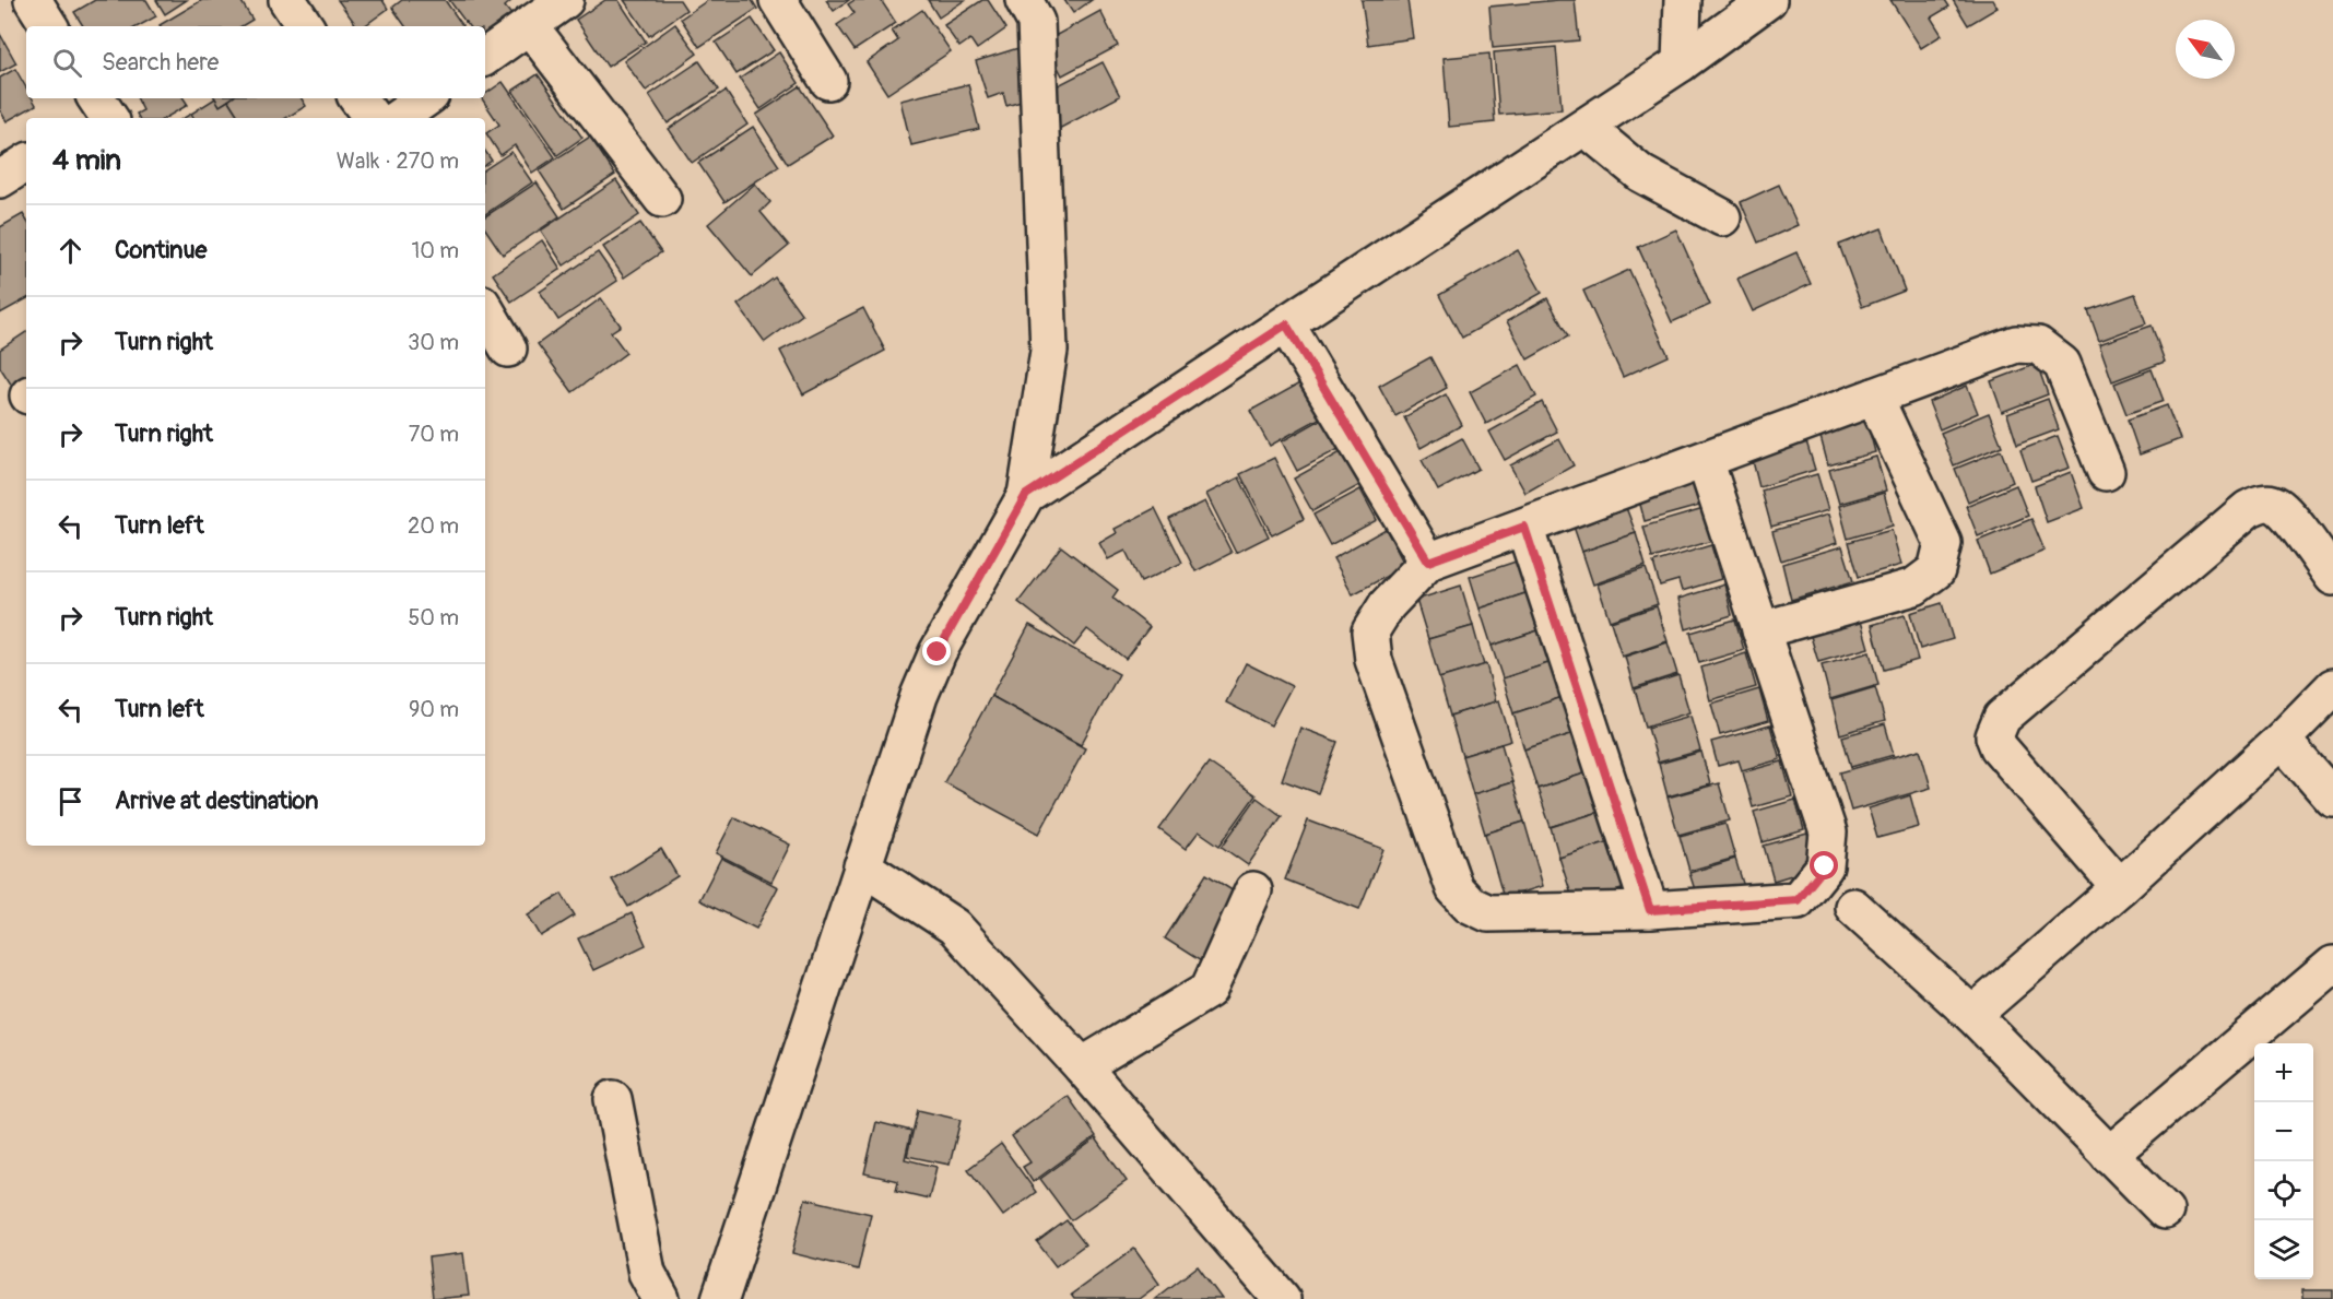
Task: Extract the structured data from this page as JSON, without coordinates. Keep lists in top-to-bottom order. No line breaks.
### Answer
{"north":"top left","page":{"search":"Search here","heading":["4 min","Walk · 270 m"],"list":[["Continue","10 m"],["Turn right","30 m"],["Turn right","70 m"],["Turn left","20 m"],["Turn right","50 m"],["Turn left","90 m"],"Arrive at destination"],"map_buttons":["+","−"]}}
